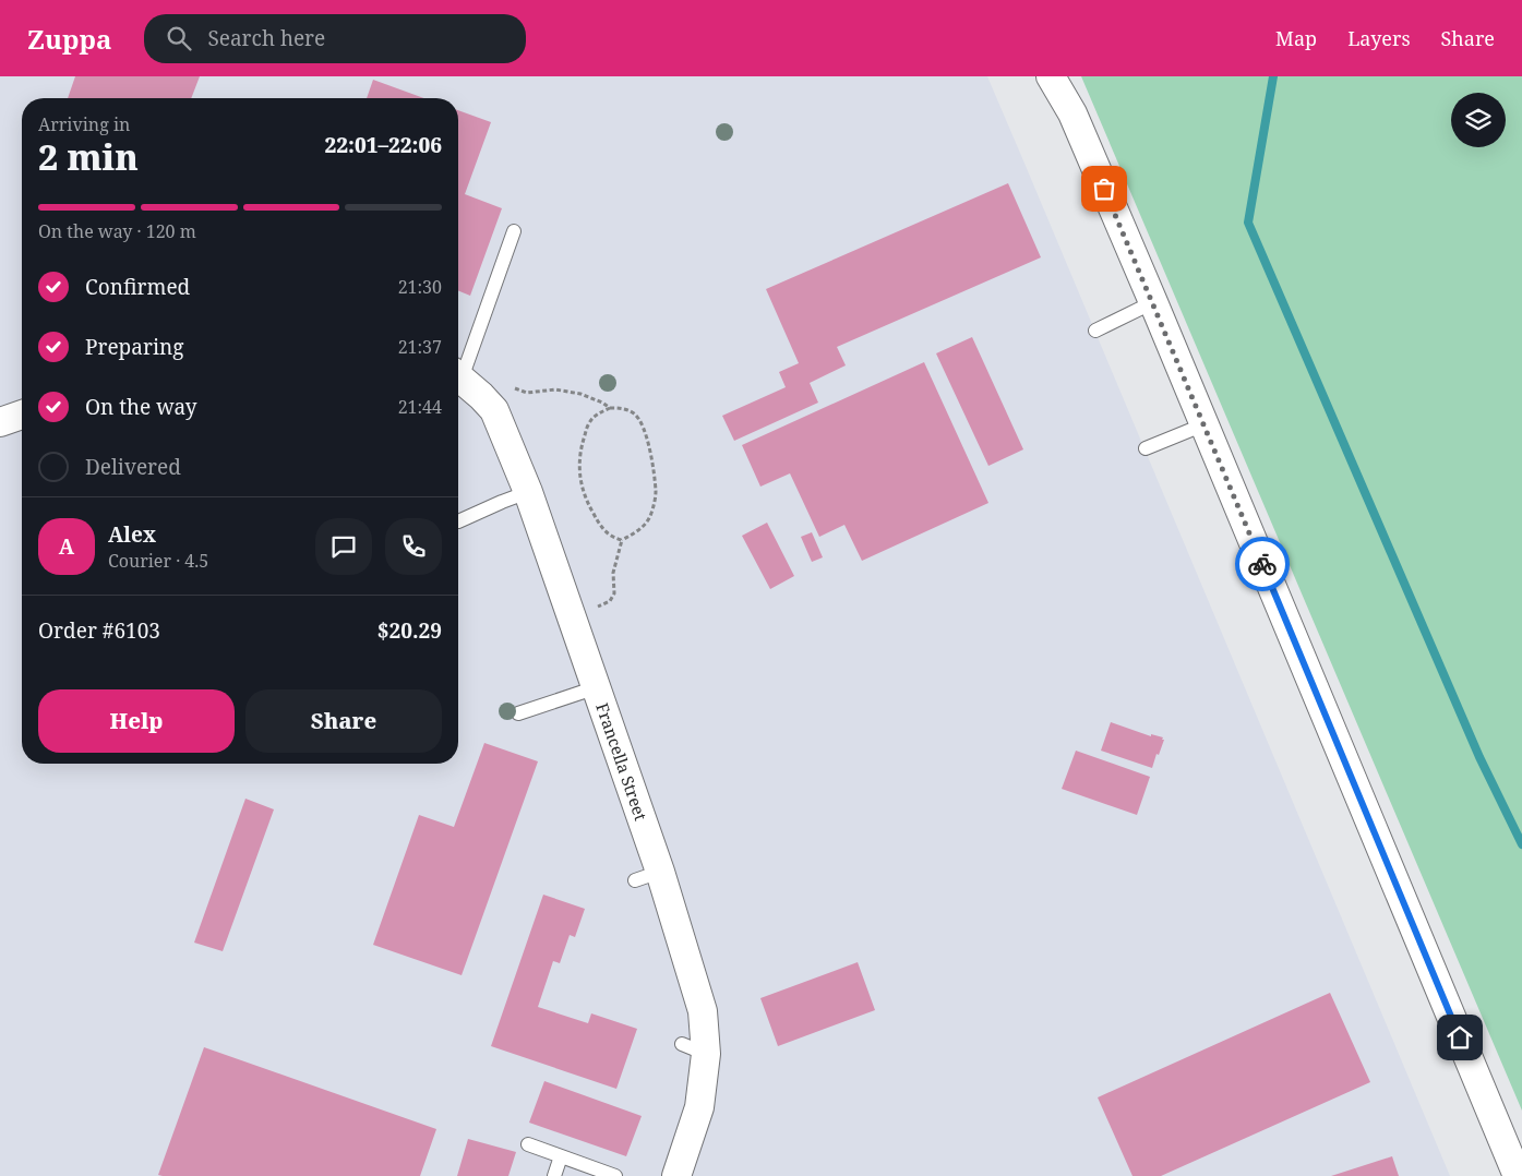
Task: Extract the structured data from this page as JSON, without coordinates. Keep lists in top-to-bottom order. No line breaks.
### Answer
{"streets":{"street":["Francella Street"]},"page":{"header":"Zuppa","search":"Search here","nav":["Map","Layers","Share"],"heading":["2 min","Arriving in","22:01–22:06"],"panel":["Alex","Courier · 4.5","Order #6103","$20.29"],"bar":"On the way · 120 m","list":[["Confirmed","21:30"],["Preparing","21:37"],["On the way","21:44"],"Delivered"],"round":"A","buttons":["Help","Share"]}}
